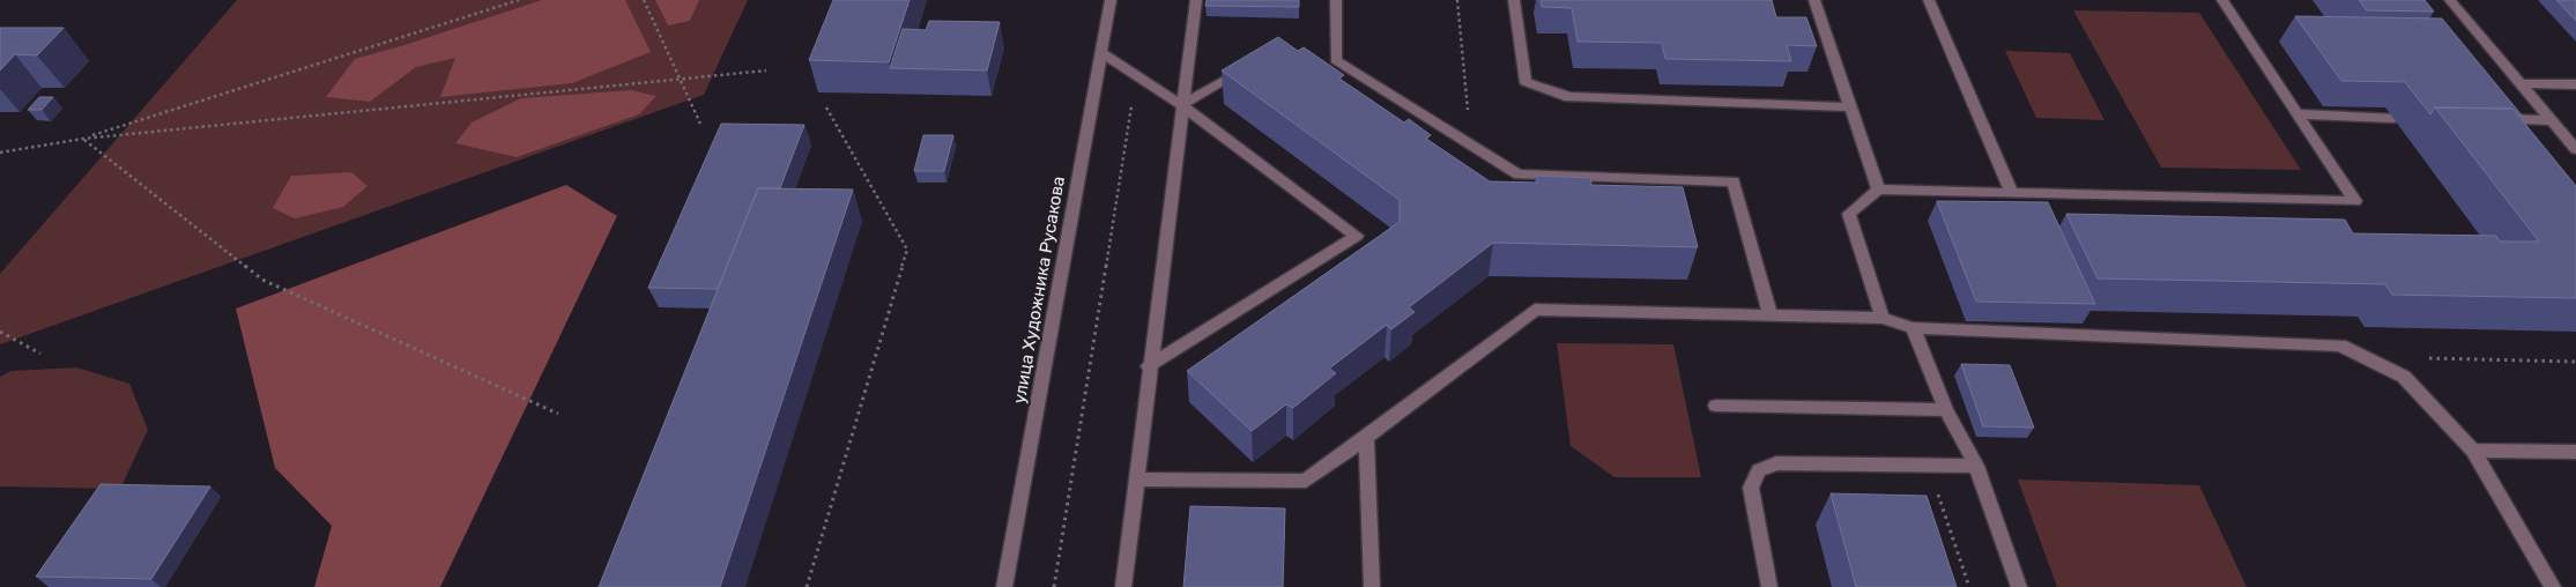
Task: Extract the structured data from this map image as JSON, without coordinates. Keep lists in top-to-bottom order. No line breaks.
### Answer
{"streets":{"street":["улица Художника Русакова"]}}
